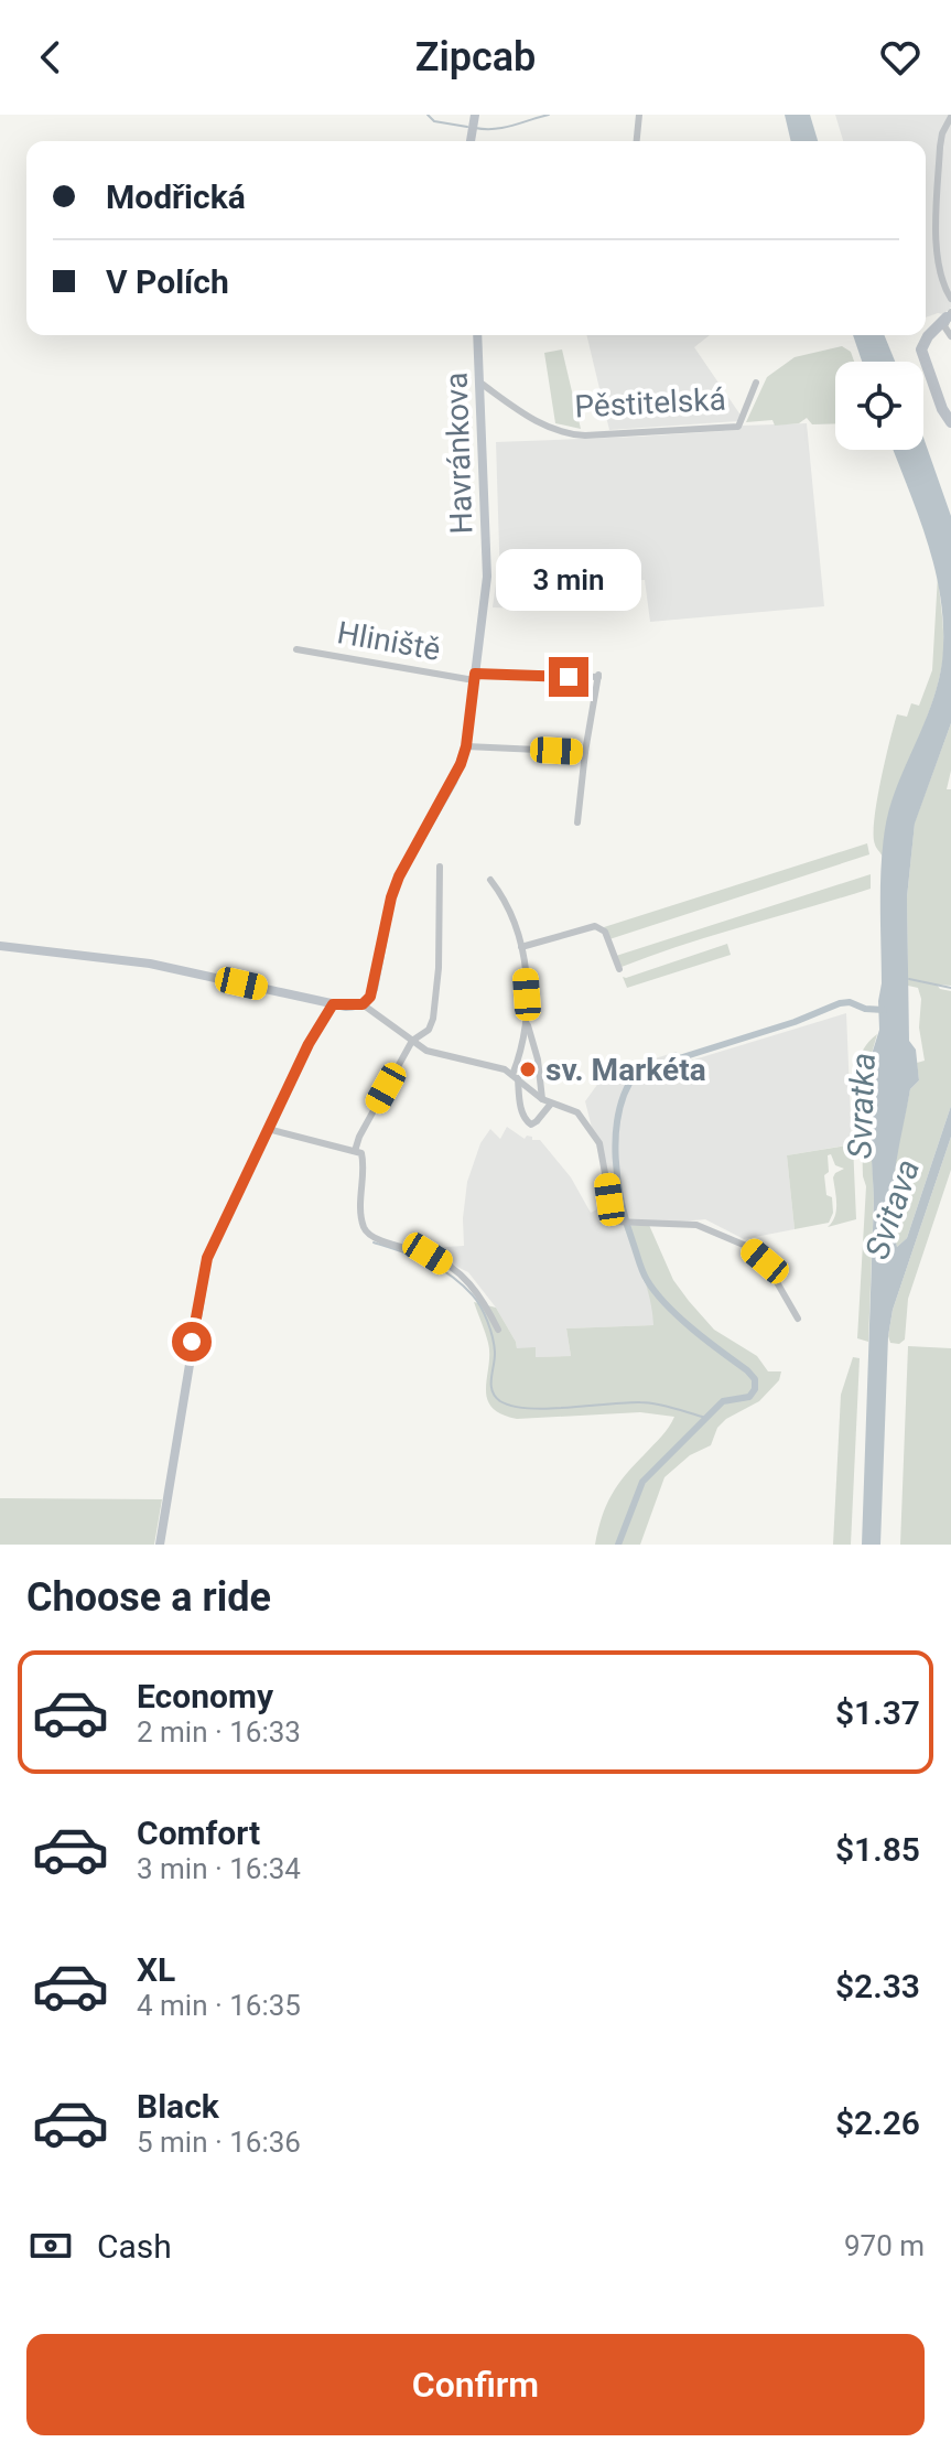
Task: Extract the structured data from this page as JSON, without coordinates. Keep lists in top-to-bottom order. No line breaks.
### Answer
{"streets":{"street":["Pěstitelská","Havránkova","Hliniště"]},"crossings":[["Pěstitelská","Havránkova"],["Havránkova","Hliniště"]],"water":["Svratka","Svitava"],"places":["sv. Markéta"],"page":{"header":"Zipcab","banner":["Modřická","V Polích"],"bubble":"3 min","heading":"Choose a ride","list":[{"name":"Economy","note":"2 min · 16:33","value":"$1.37"},{"name":"Comfort","note":"3 min · 16:34","value":"$1.85"},{"name":"XL","note":"4 min · 16:35","value":"$2.33"},{"name":"Black","note":"5 min · 16:36","value":"$2.26"}],"pay":["Cash","970 m"],"buttons":"Confirm"}}
